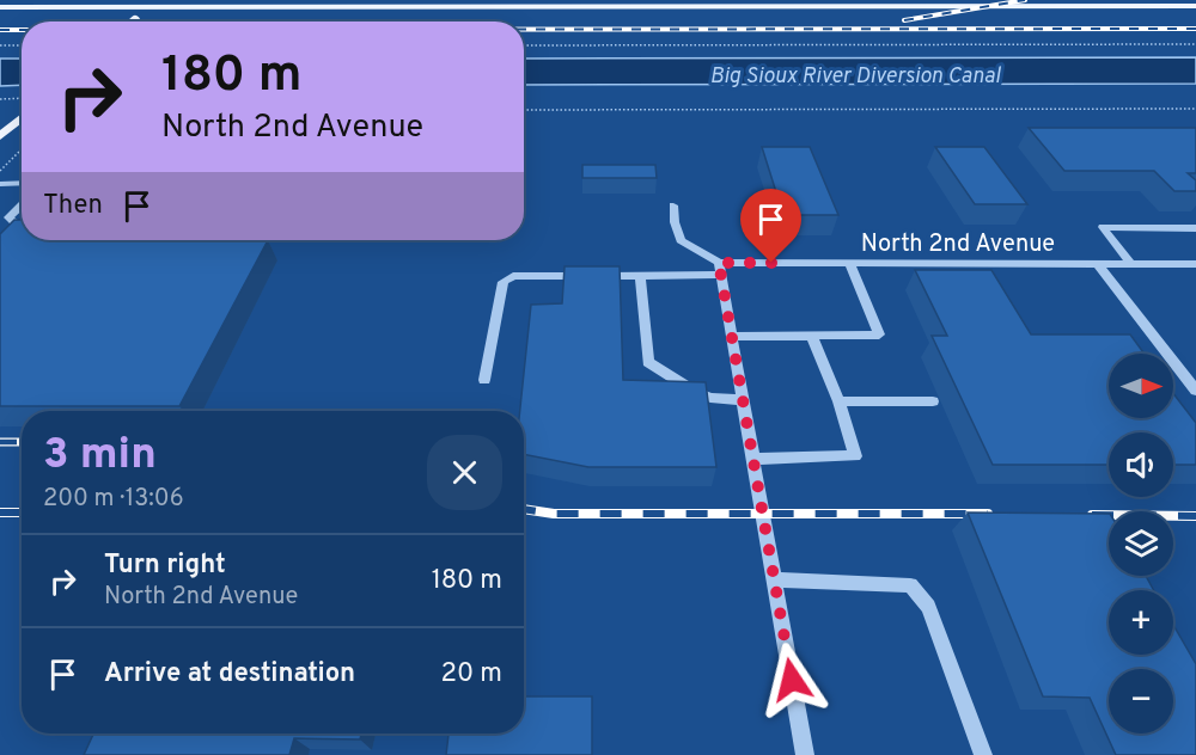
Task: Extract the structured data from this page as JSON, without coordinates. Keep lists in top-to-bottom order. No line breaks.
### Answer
{"streets":{"street":["North 2nd Avenue"]},"water":["Big Sioux River Diversion Canal"],"north":"right","page":{"turn":["180 m","North 2nd Avenue"],"then":"Then","map_buttons":["+","−"],"heading":["3 min","200 m · 13:06"],"list":[{"name":"Turn right","note":"North 2nd Avenue","value":"180 m"},{"name":"Arrive at destination","value":"20 m"}]}}
